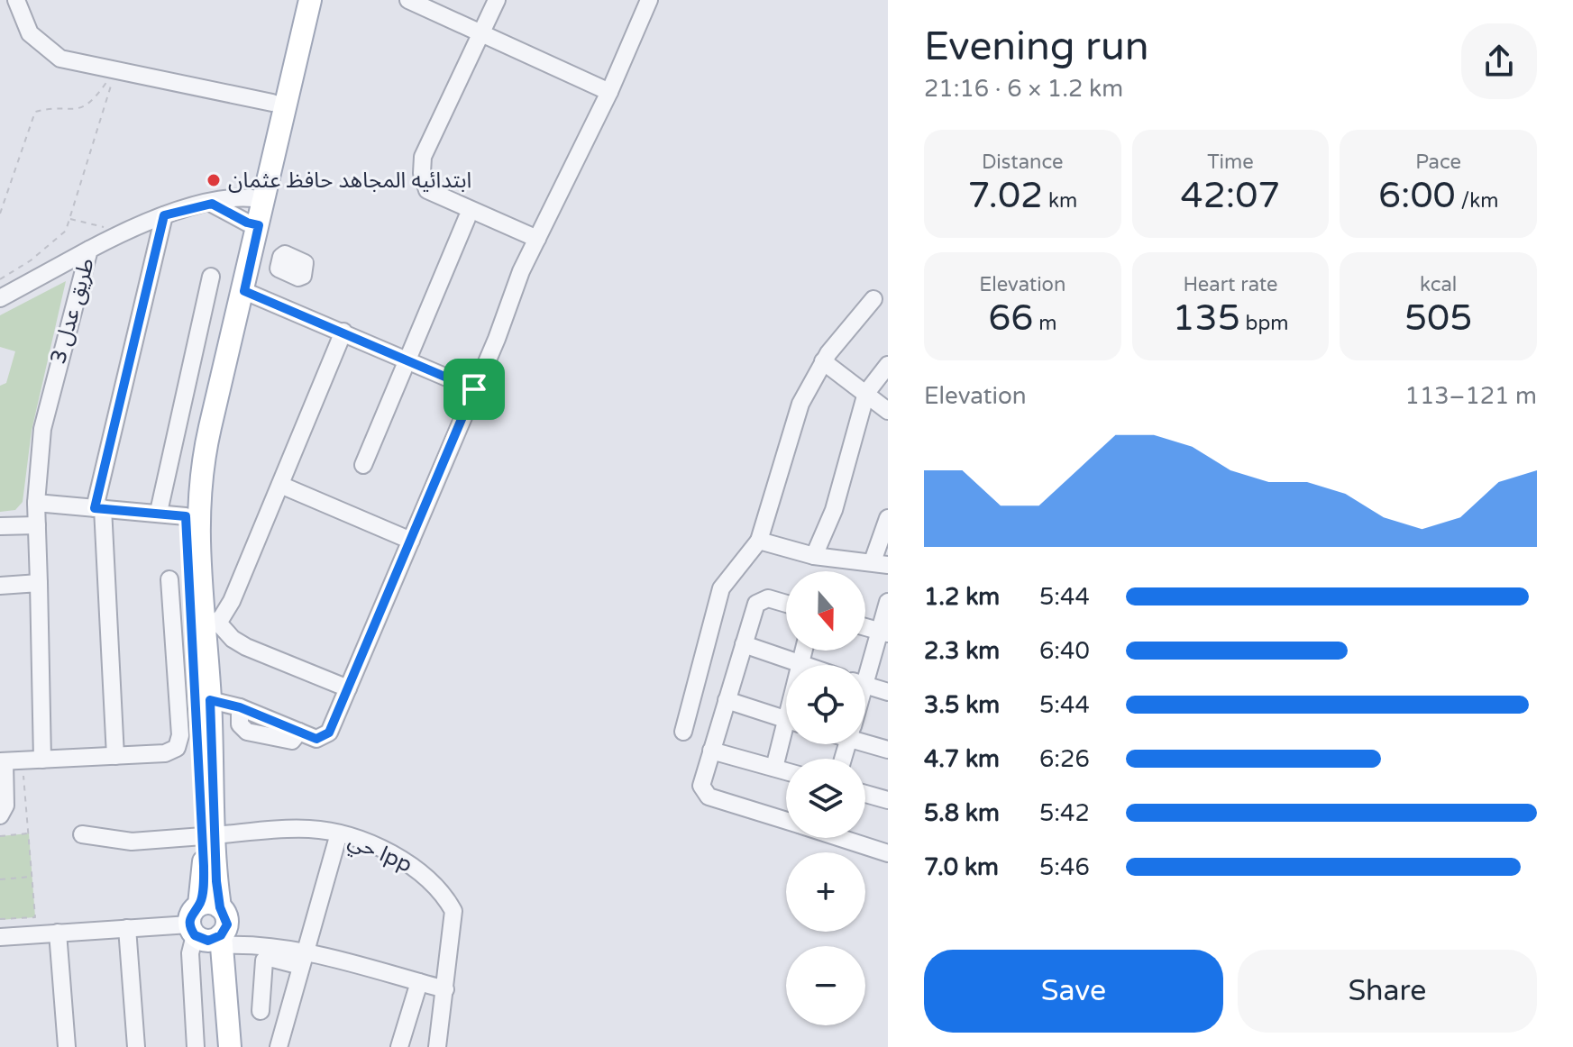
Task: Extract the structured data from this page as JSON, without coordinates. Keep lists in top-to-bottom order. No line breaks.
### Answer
{"streets":{"street":["طريق عدل 3","حي lpp"]},"places":["ابتدائيه المجاهد حافظ عثمان"],"north":"bottom","page":{"heading":["Evening run","21:16 · 6 × 1.2 km"],"stats":[["Distance","7.02 km"],["Time","42:07"],["Pace","6:00 /km"],["Elevation","66 m"],["Heart rate","135 bpm"],["kcal","505"]],"chart":["Elevation","113–121 m"],"list":[{"name":"1.2 km","note":"5:44"},{"name":"2.3 km","note":"6:40"},{"name":"3.5 km","note":"5:44"},{"name":"4.7 km","note":"6:26"},{"name":"5.8 km","note":"5:42"},{"name":"7.0 km","note":"5:46"}],"map_buttons":["+","−"],"buttons":["Save","Share"]}}
